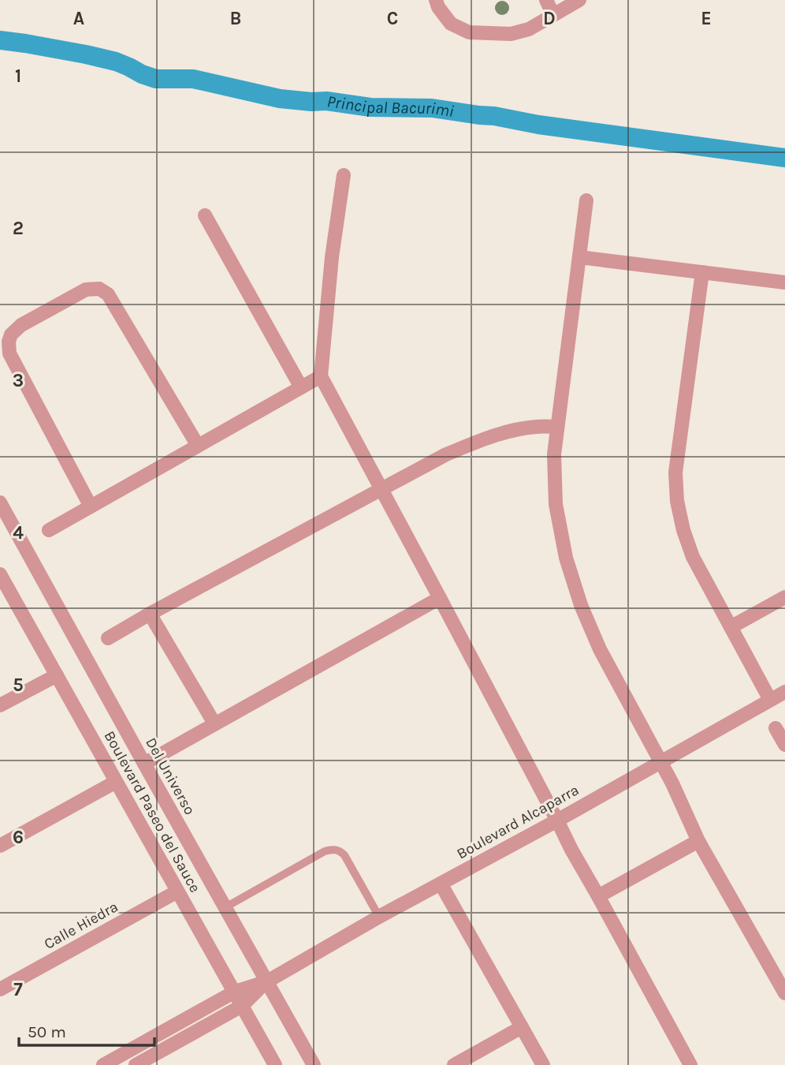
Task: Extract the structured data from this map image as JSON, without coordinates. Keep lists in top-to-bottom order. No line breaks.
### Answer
{"streets":{"street":["Del Universo","Boulevard Paseo del Sauce","Boulevard Alcaparra","Calle Hiedra"]},"crossings":[["Del Universo","Boulevard Alcaparra"],["Boulevard Paseo del Sauce","Boulevard Alcaparra"],["Boulevard Paseo del Sauce","Calle Hiedra"]],"water":["Principal Bacurimi"],"scale_bar":"50 m","grid":{"columns":["A","B","C","D","E"],"rows":["1","2","3","4","5","6","7"]}}
